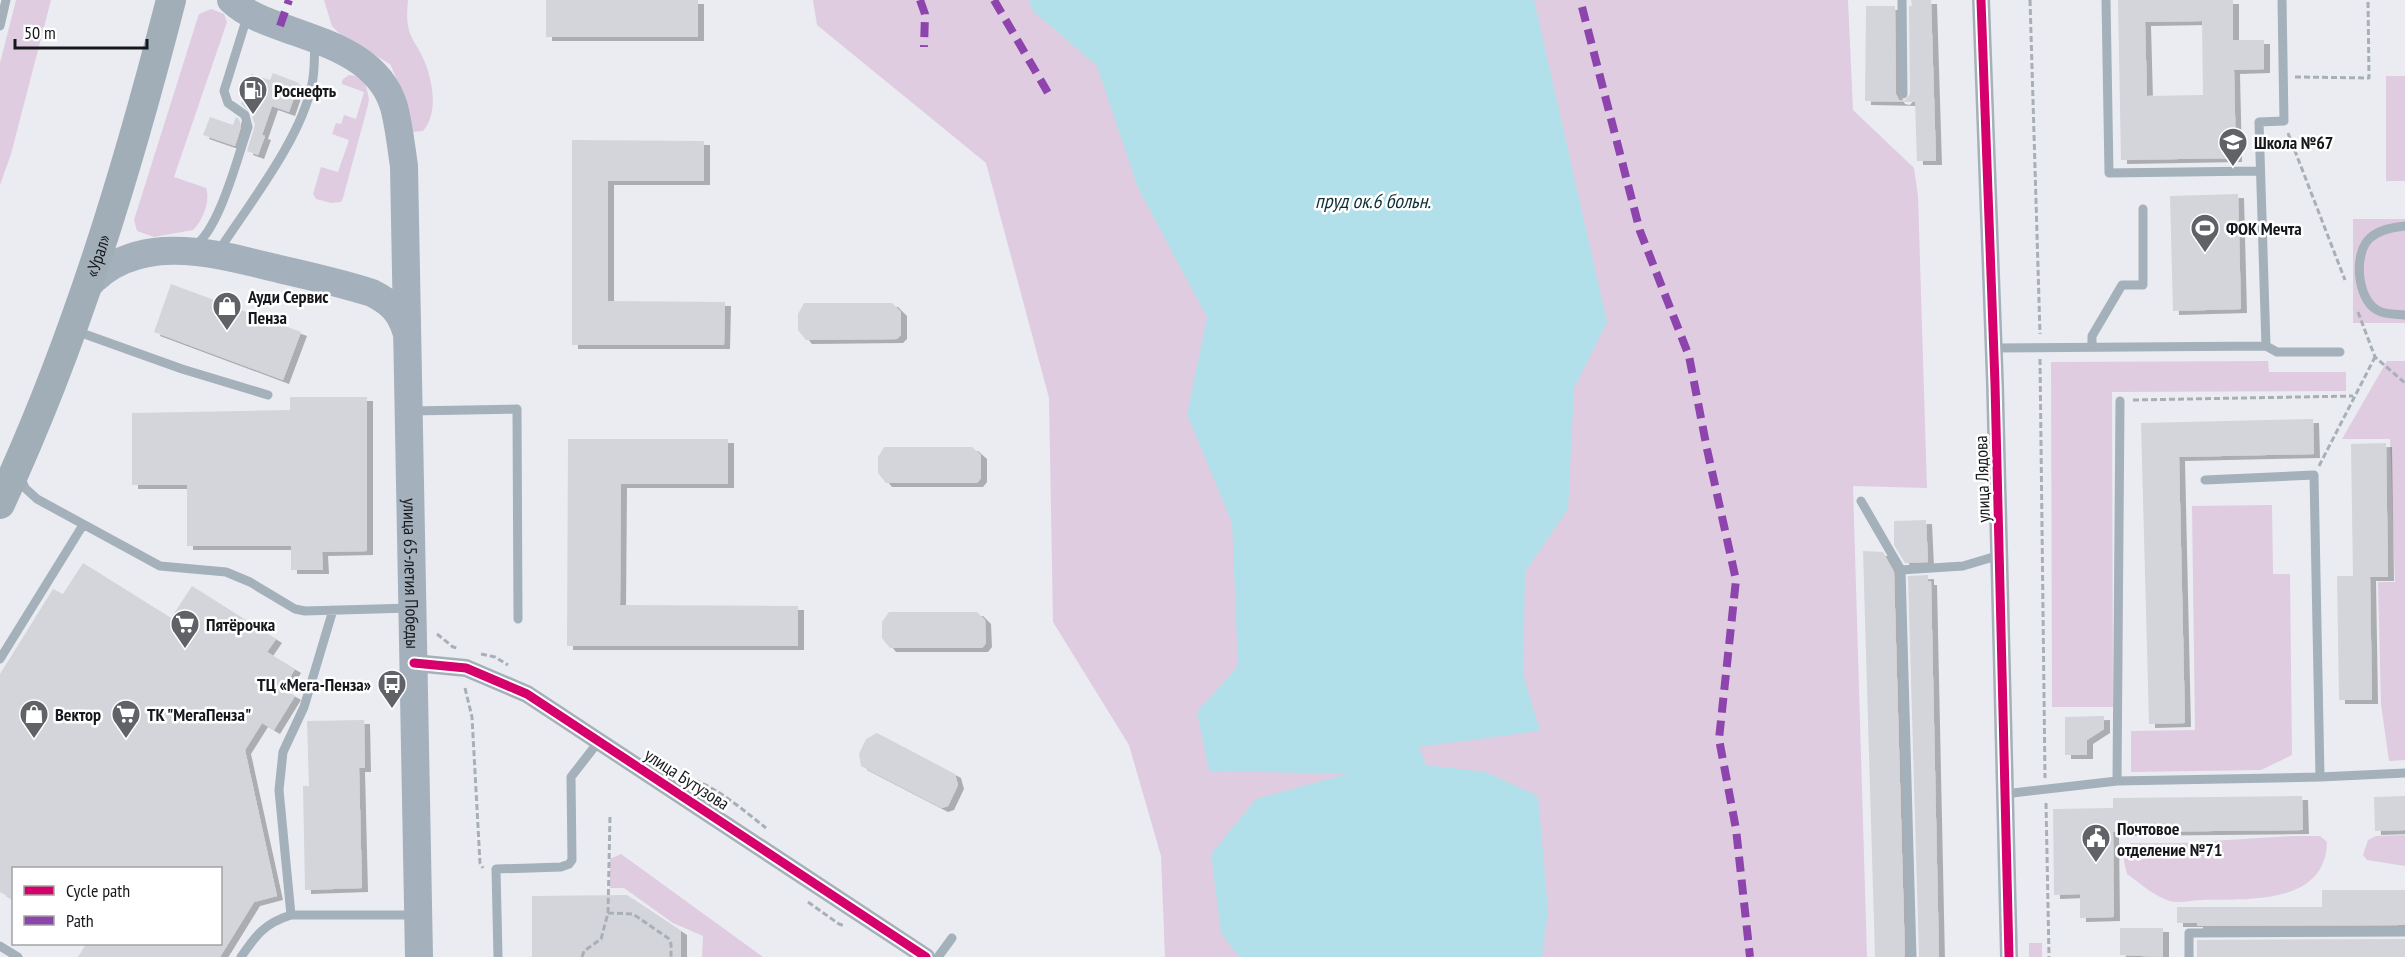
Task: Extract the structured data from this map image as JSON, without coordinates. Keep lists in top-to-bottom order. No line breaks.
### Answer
{"streets":{"highway":["«Урал»"],"main road":["улица 65-летия Победы"],"street":["улица Лядова","улица Бутузова"]},"crossings":[["улица 65-летия Победы","улица Бутузова"]],"water":["пруд ок.6 больн."],"places":{"fuel station":["Роснефть"],"school or university":["Школа №67"],"sports":["ФОК Мечта"],"shop":["Ауди Сервис Пенза","Вектор"],"supermarket":["Пятёрочка","ТК \"МегаПенза\""],"bus stop":["ТЦ «Мега-Пенза»"],"public building":["Почтовое отделение №71"]},"legend":["Cycle path","Path"],"scale_bar":"50 m"}
